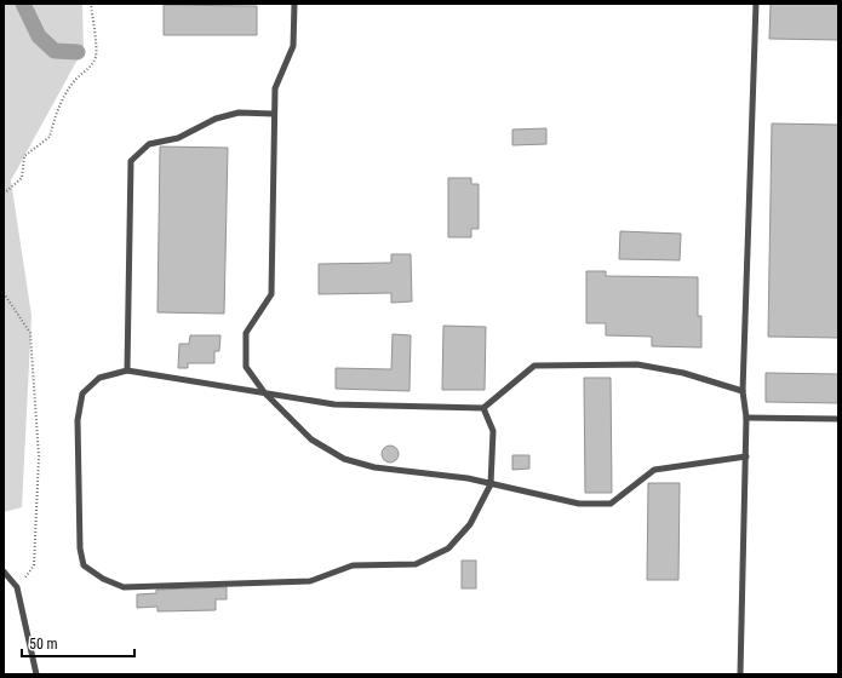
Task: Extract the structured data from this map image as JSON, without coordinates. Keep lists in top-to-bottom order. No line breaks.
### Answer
{"scale_bar":"50 m"}
